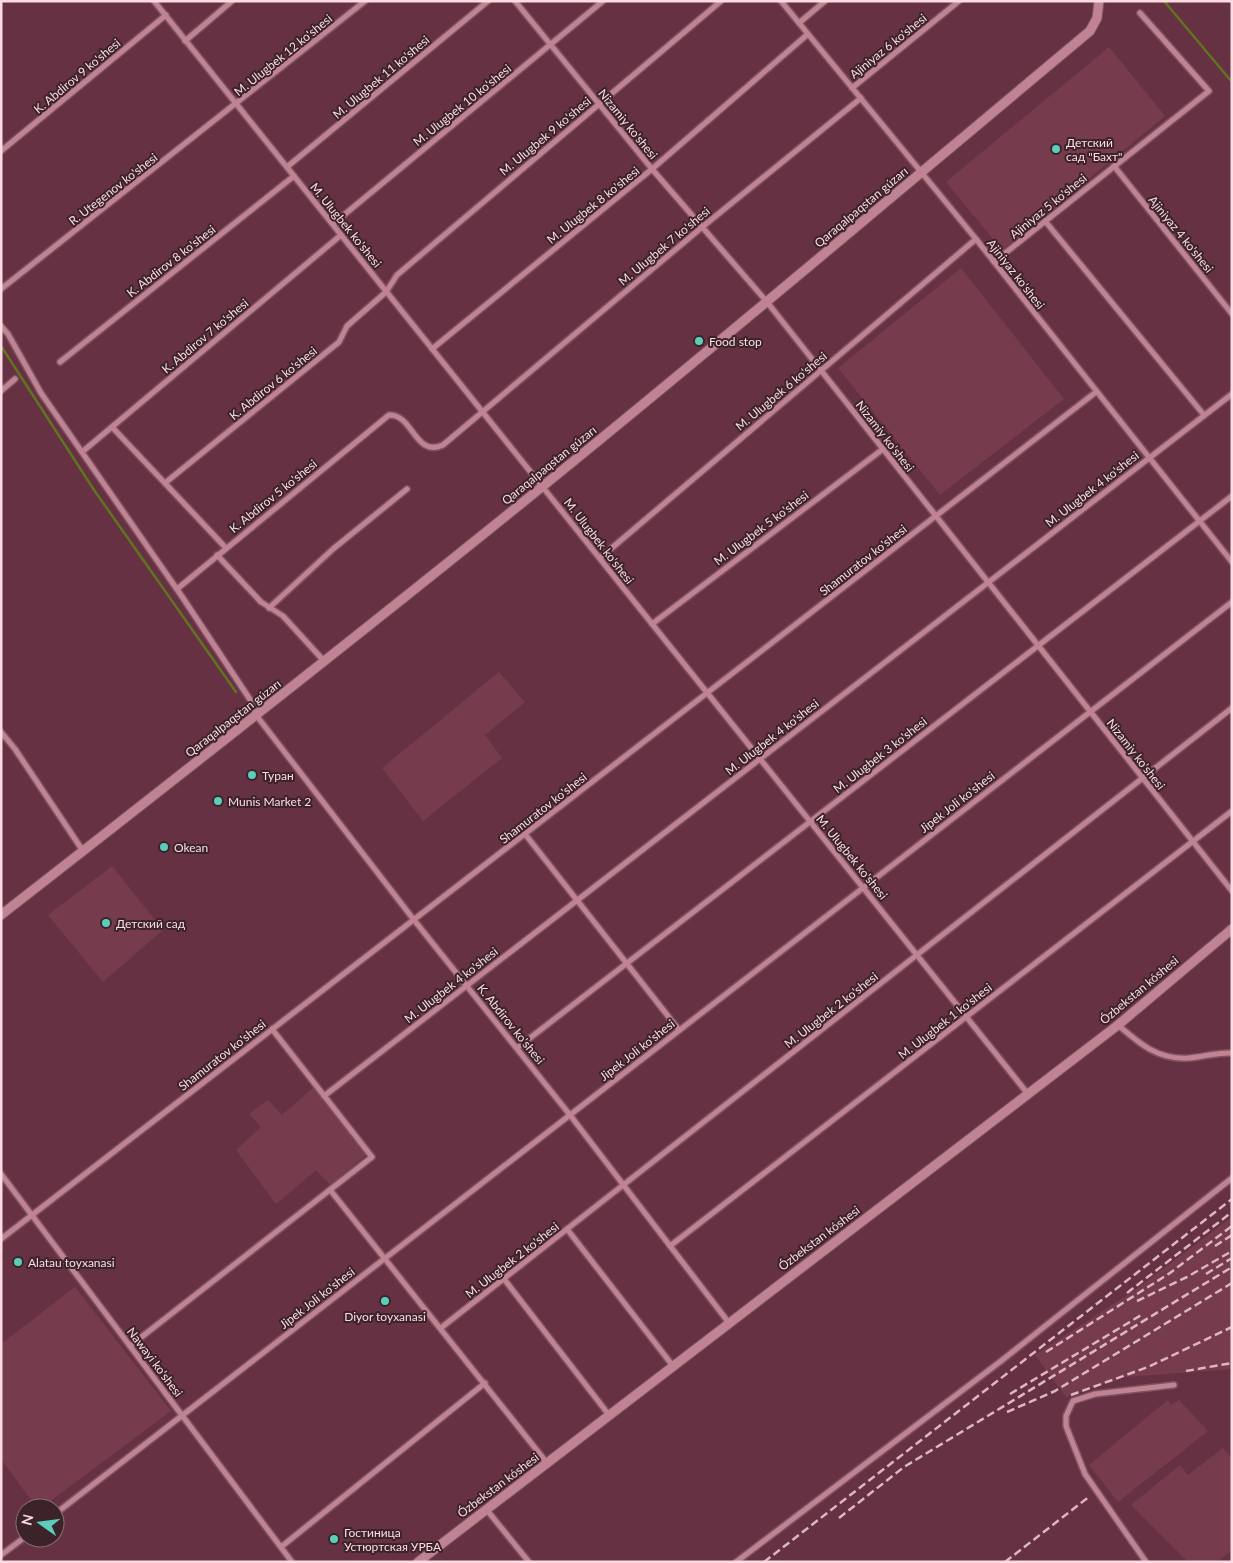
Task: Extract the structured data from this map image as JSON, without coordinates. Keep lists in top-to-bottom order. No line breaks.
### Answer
{"streets":{"street":["Ajiniyaz 6 ko'shesi","M. Ulugbek 12 ko'shesi","K. Abdirov 9 ko'shesi","M. Ulugbek 11 ko'shesi","M. Ulugbek 10 ko'shesi","Nizamiy ko'shesi","M. Ulugbek 9 ko'shesi","R. Utegenov ko'shesi","M. Ulugbek 8 ko'shesi","Ajiniyaz 5 ko'shesi","Qaraqalpaqstan gúzarı","M. Ulugbek ko'shesi","Ajiniyaz 4 ko'shesi","M. Ulugbek 7 ko'shesi","K. Abdirov 8 ko'shesi","Ajiniyaz ko'shesi","K. Abdirov 7 ko'shesi","K. Abdirov 6 ko'shesi","M. Ulugbek 6 ko'shesi","M. Ulugbek 4 ko'shesi","K. Abdirov 5 ko'shesi","M. Ulugbek 5 ko'shesi","Shamuratov ko'shesi","M. Ulugbek 3 ko'shesi","Jipek Joli ko'shesi","Ózbekstan kóshesi","M. Ulugbek 2 ko'shesi","M. Ulugbek 1 ko'shesi","K. Abdirov ko'shesi","Nawayi ko'shesi"]},"crossings":[["Ajiniyaz 6 ko'shesi","Ajiniyaz ko'shesi"],["M. Ulugbek 12 ko'shesi","R. Utegenov ko'shesi"],["M. Ulugbek 12 ko'shesi","M. Ulugbek ko'shesi"],["K. Abdirov 9 ko'shesi","M. Ulugbek ko'shesi"],["M. Ulugbek 11 ko'shesi","M. Ulugbek ko'shesi"],["M. Ulugbek 10 ko'shesi","Nizamiy ko'shesi"],["M. Ulugbek 10 ko'shesi","M. Ulugbek ko'shesi"],["Nizamiy ko'shesi","M. Ulugbek 9 ko'shesi"],["Nizamiy ko'shesi","M. Ulugbek 8 ko'shesi"],["Nizamiy ko'shesi","Qaraqalpaqstan gúzarı"],["Nizamiy ko'shesi","M. Ulugbek 7 ko'shesi"],["Nizamiy ko'shesi","M. Ulugbek 6 ko'shesi"],["Nizamiy ko'shesi","M. Ulugbek 4 ko'shesi"],["Nizamiy ko'shesi","M. Ulugbek 5 ko'shesi"],["Nizamiy ko'shesi","Shamuratov ko'shesi"],["Nizamiy ko'shesi","M. Ulugbek 3 ko'shesi"],["Nizamiy ko'shesi","Jipek Joli ko'shesi"],["Nizamiy ko'shesi","M. Ulugbek 2 ko'shesi"],["Nizamiy ko'shesi","M. Ulugbek 1 ko'shesi"],["M. Ulugbek 9 ko'shesi","M. Ulugbek ko'shesi"],["M. Ulugbek 9 ko'shesi","K. Abdirov 6 ko'shesi"],["R. Utegenov ko'shesi","M. Ulugbek ko'shesi"],["M. Ulugbek 8 ko'shesi","M. Ulugbek ko'shesi"],["M. Ulugbek 8 ko'shesi","Ajiniyaz ko'shesi"],["Ajiniyaz 5 ko'shesi","Ajiniyaz 4 ko'shesi"],["Ajiniyaz 5 ko'shesi","Ajiniyaz ko'shesi"],["Qaraqalpaqstan gúzarı","M. Ulugbek ko'shesi"],["Qaraqalpaqstan gúzarı","Ajiniyaz ko'shesi"],["Qaraqalpaqstan gúzarı","K. Abdirov ko'shesi"],["M. Ulugbek ko'shesi","M. Ulugbek 7 ko'shesi"],["M. Ulugbek ko'shesi","K. Abdirov 8 ko'shesi"],["M. Ulugbek ko'shesi","K. Abdirov 7 ko'shesi"],["M. Ulugbek ko'shesi","K. Abdirov 6 ko'shesi"],["M. Ulugbek ko'shesi","M. Ulugbek 6 ko'shesi"],["M. Ulugbek ko'shesi","M. Ulugbek 4 ko'shesi"],["M. Ulugbek ko'shesi","M. Ulugbek 5 ko'shesi"],["M. Ulugbek ko'shesi","Shamuratov ko'shesi"],["M. Ulugbek ko'shesi","M. Ulugbek 3 ko'shesi"],["M. Ulugbek ko'shesi","Jipek Joli ko'shesi"],["M. Ulugbek ko'shesi","Ózbekstan kóshesi"],["M. Ulugbek ko'shesi","M. Ulugbek 2 ko'shesi"],["M. Ulugbek ko'shesi","M. Ulugbek 1 ko'shesi"],["M. Ulugbek 7 ko'shesi","Ajiniyaz ko'shesi"],["M. Ulugbek 7 ko'shesi","K. Abdirov 5 ko'shesi"],["Ajiniyaz ko'shesi","M. Ulugbek 6 ko'shesi"],["Ajiniyaz ko'shesi","M. Ulugbek 4 ko'shesi"],["Ajiniyaz ko'shesi","Shamuratov ko'shesi"],["Ajiniyaz ko'shesi","M. Ulugbek 3 ko'shesi"],["K. Abdirov 7 ko'shesi","K. Abdirov ko'shesi"],["M. Ulugbek 4 ko'shesi","K. Abdirov ko'shesi"],["K. Abdirov 5 ko'shesi","K. Abdirov ko'shesi"],["Shamuratov ko'shesi","K. Abdirov ko'shesi"],["Shamuratov ko'shesi","Nawayi ko'shesi"],["M. Ulugbek 3 ko'shesi","K. Abdirov ko'shesi"],["Jipek Joli ko'shesi","K. Abdirov ko'shesi"],["Jipek Joli ko'shesi","Nawayi ko'shesi"],["Ózbekstan kóshesi","K. Abdirov ko'shesi"],["M. Ulugbek 2 ko'shesi","K. Abdirov ko'shesi"],["M. Ulugbek 1 ko'shesi","K. Abdirov ko'shesi"]],"places":["Детский сад \"Бахт\"","Food stop","Туран","Munis Market 2","Okean","Детский сад","Alatau toyxanasi","Diyor toyxanasi","Гостиница Устюртская УРБА"],"north":"left"}
